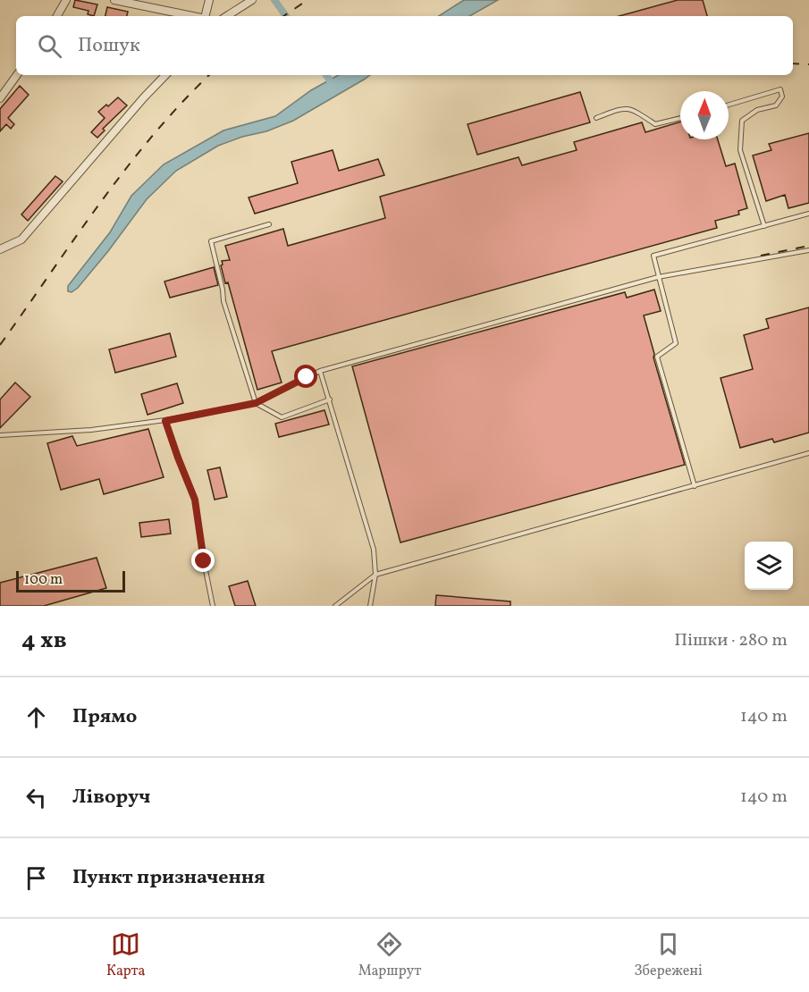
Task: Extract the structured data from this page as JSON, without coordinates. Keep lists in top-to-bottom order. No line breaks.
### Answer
{"scale_bar":"100 m","north":"top","page":{"search":"Пошук","scale":"100 m","heading":["4 хв","Пішки · 280 m"],"list":[["Прямо","140 m"],["Ліворуч","140 m"],"Пункт призначення"],"nav":["Карта","Маршрут","Збережені"]}}
